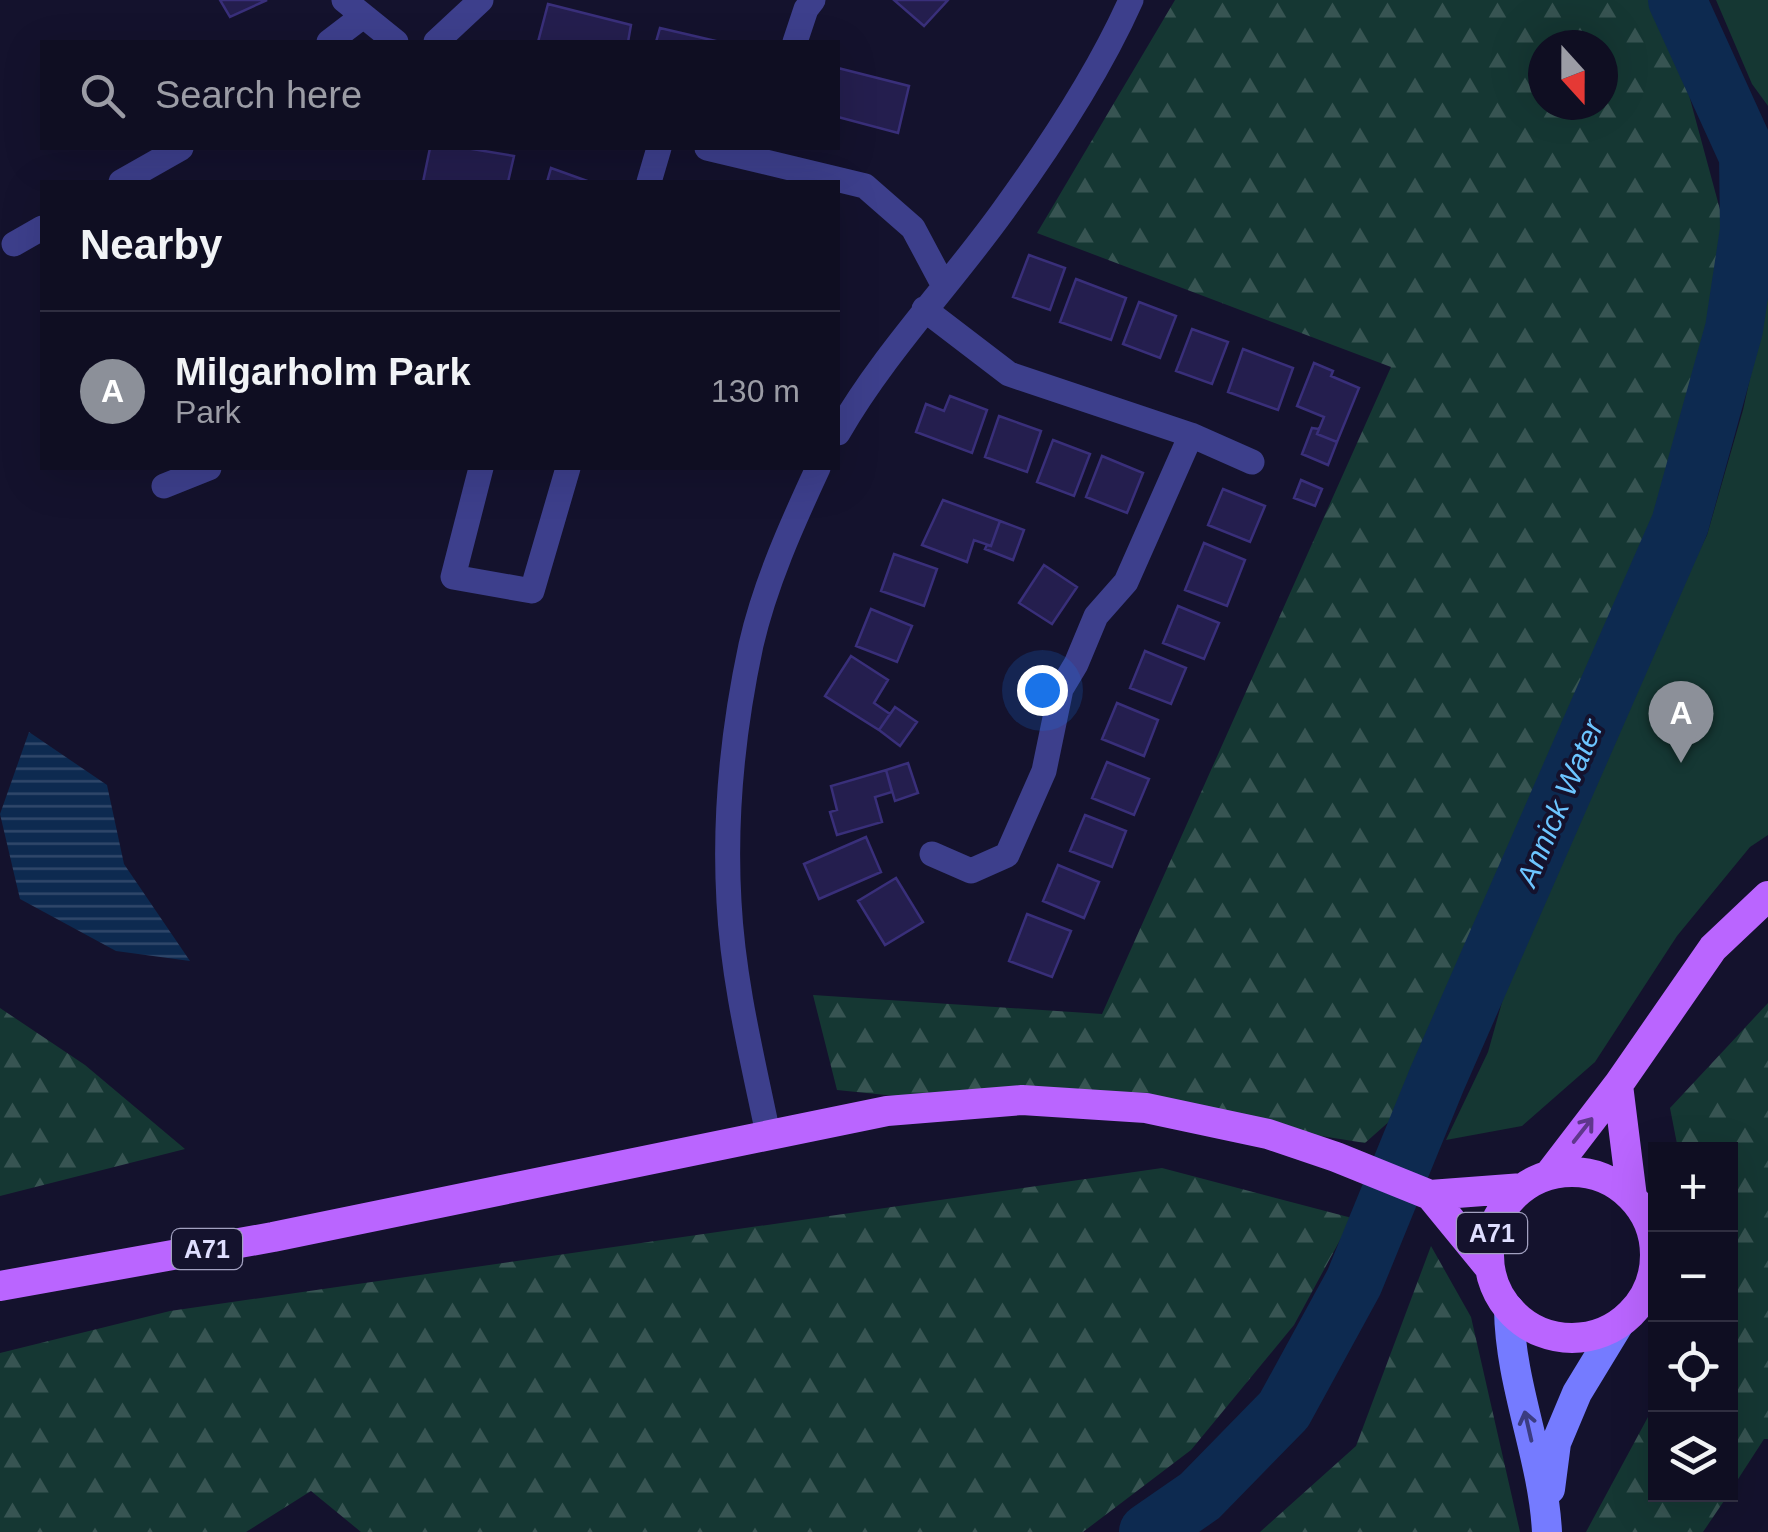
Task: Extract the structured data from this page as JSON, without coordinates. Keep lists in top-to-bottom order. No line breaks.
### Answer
{"streets":{"main road":["A71"]},"water":["Annick Water"],"north":"bottom","page":{"search":"Search here","heading":"Nearby","list":[{"mark":"A","name":"Milgarholm Park","note":"Park","value":"130 m"}],"pins":"A","map_buttons":["+","−"]}}
